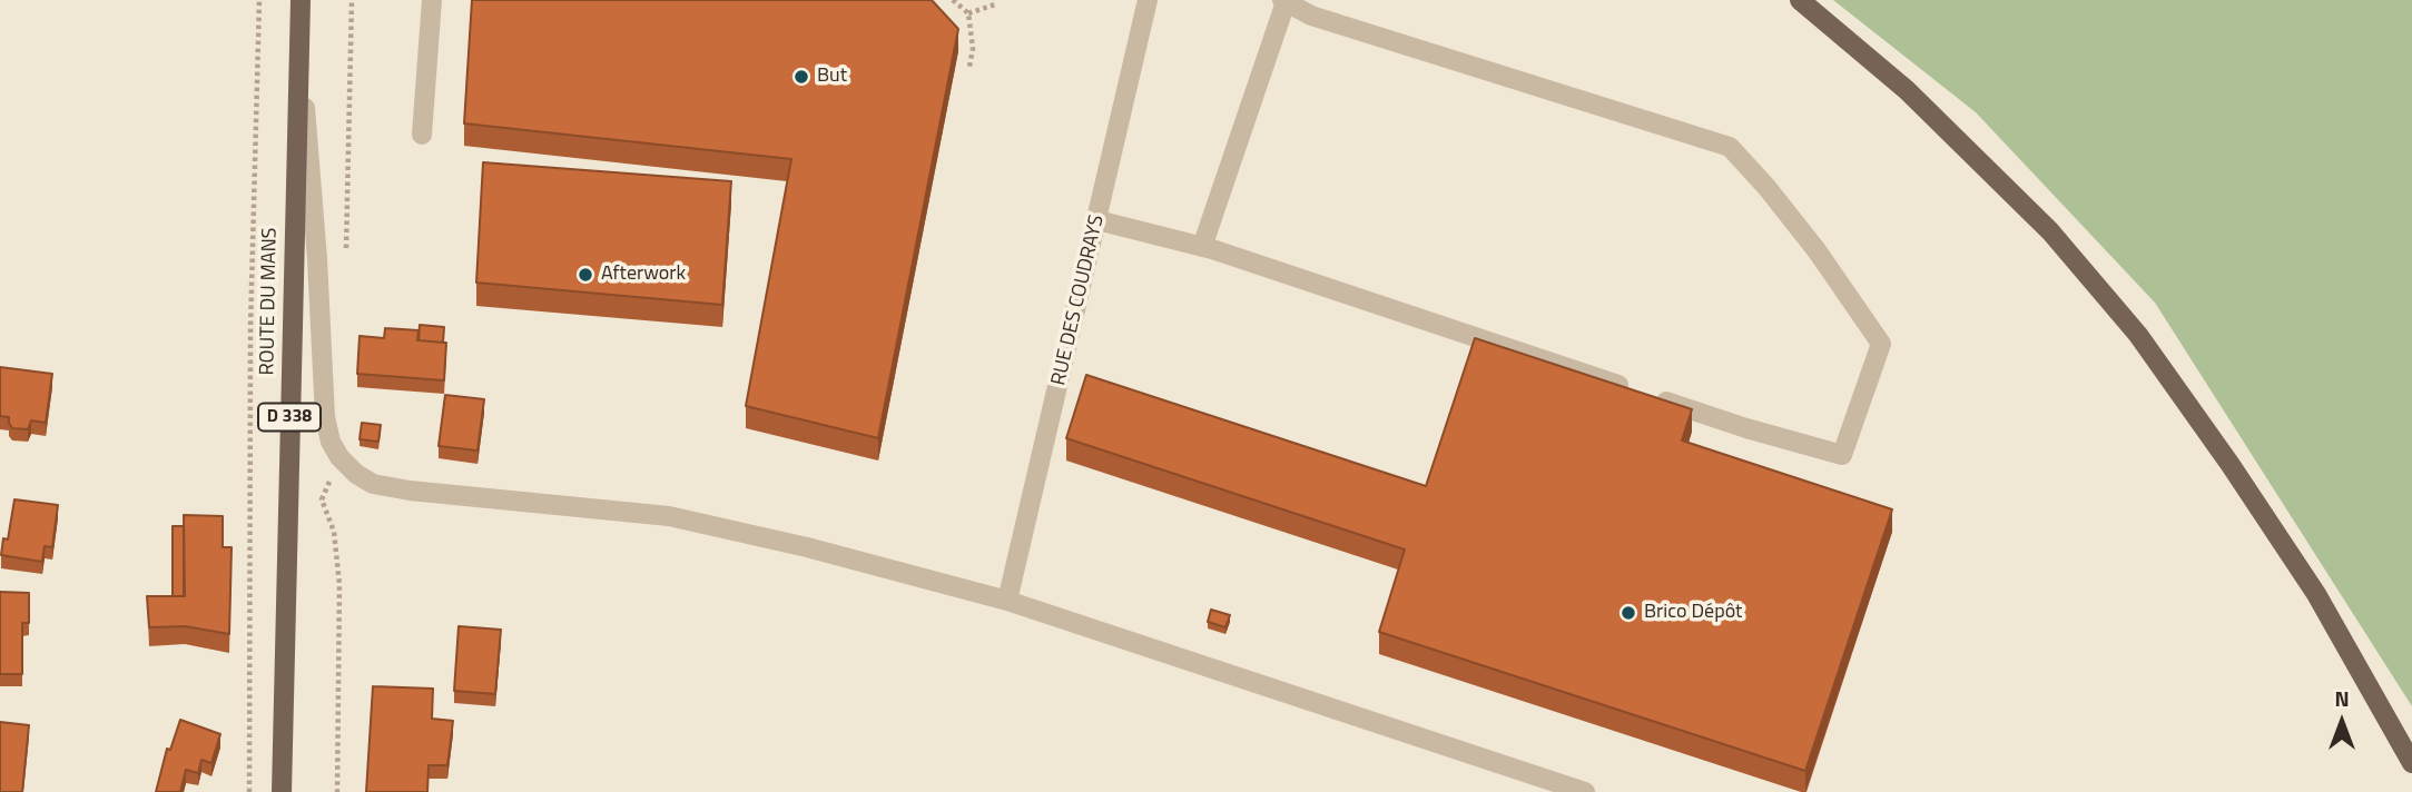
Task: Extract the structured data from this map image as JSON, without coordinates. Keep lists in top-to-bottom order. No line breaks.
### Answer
{"streets":{"main road":["ROUTE DU MANS","D 338"],"street":["RUE DES COUDRAYS"]},"places":["But","Afterwork","Brico Dépôt"],"north":"top"}
